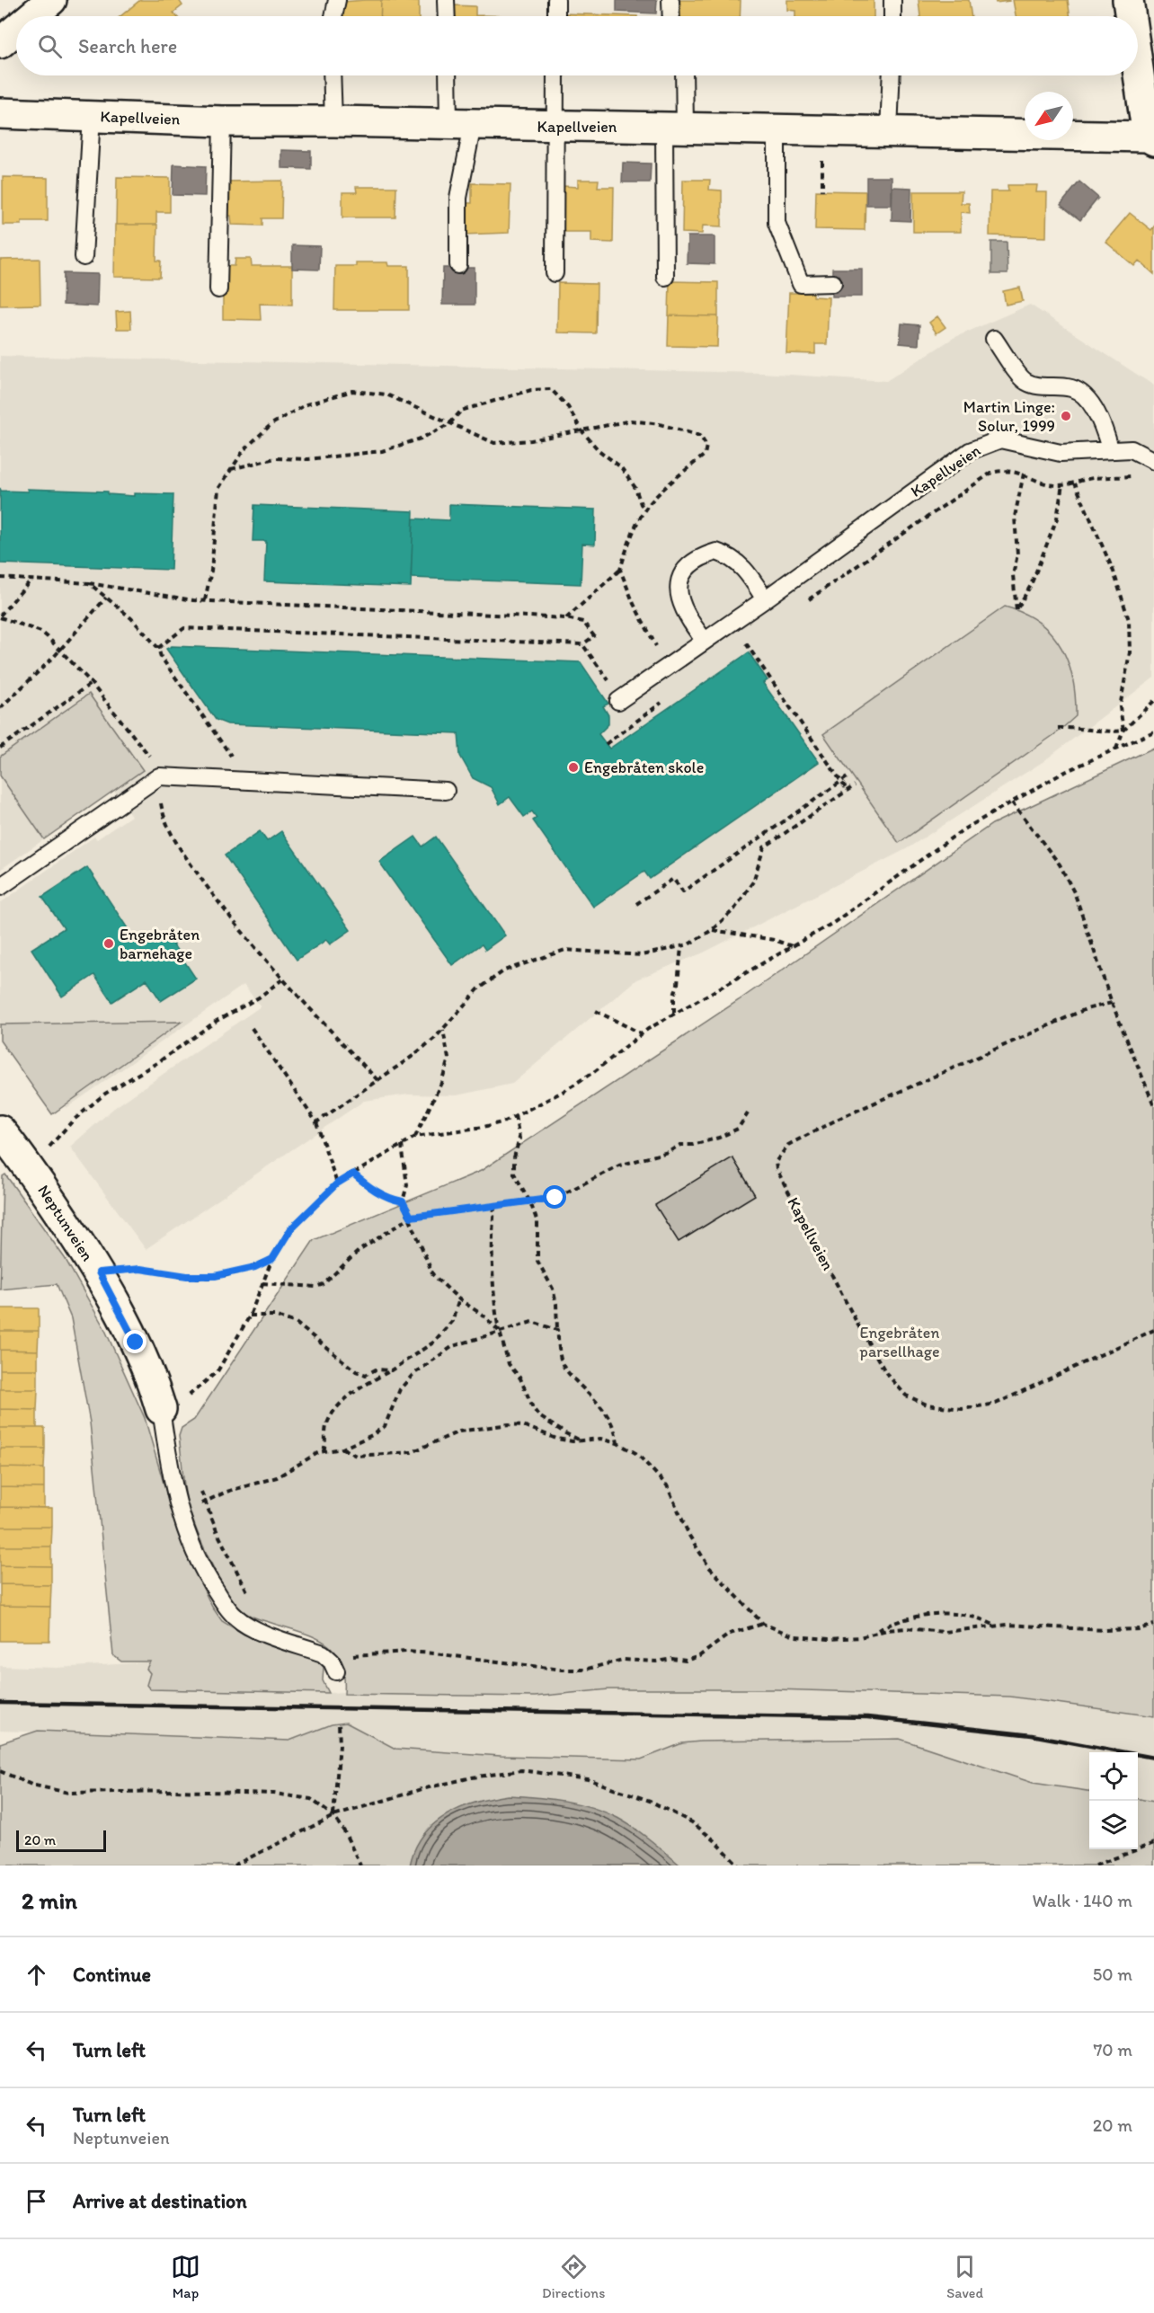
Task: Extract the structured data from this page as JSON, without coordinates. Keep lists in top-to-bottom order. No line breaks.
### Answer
{"streets":{"street":["Kapellveien","Neptunveien"]},"parks":["Engebråten parsellhage"],"places":["Martin Linge: Solur, 1999","Engebråten skole","Engebråten barnehage"],"scale_bar":"20 m","north":"bottom left","page":{"search":"Search here","scale":"20 m","heading":["2 min","Walk · 140 m"],"list":[["Continue","50 m"],["Turn left","70 m"],["Turn left","Neptunveien","20 m"],"Arrive at destination"],"nav":["Map","Directions","Saved"]}}
